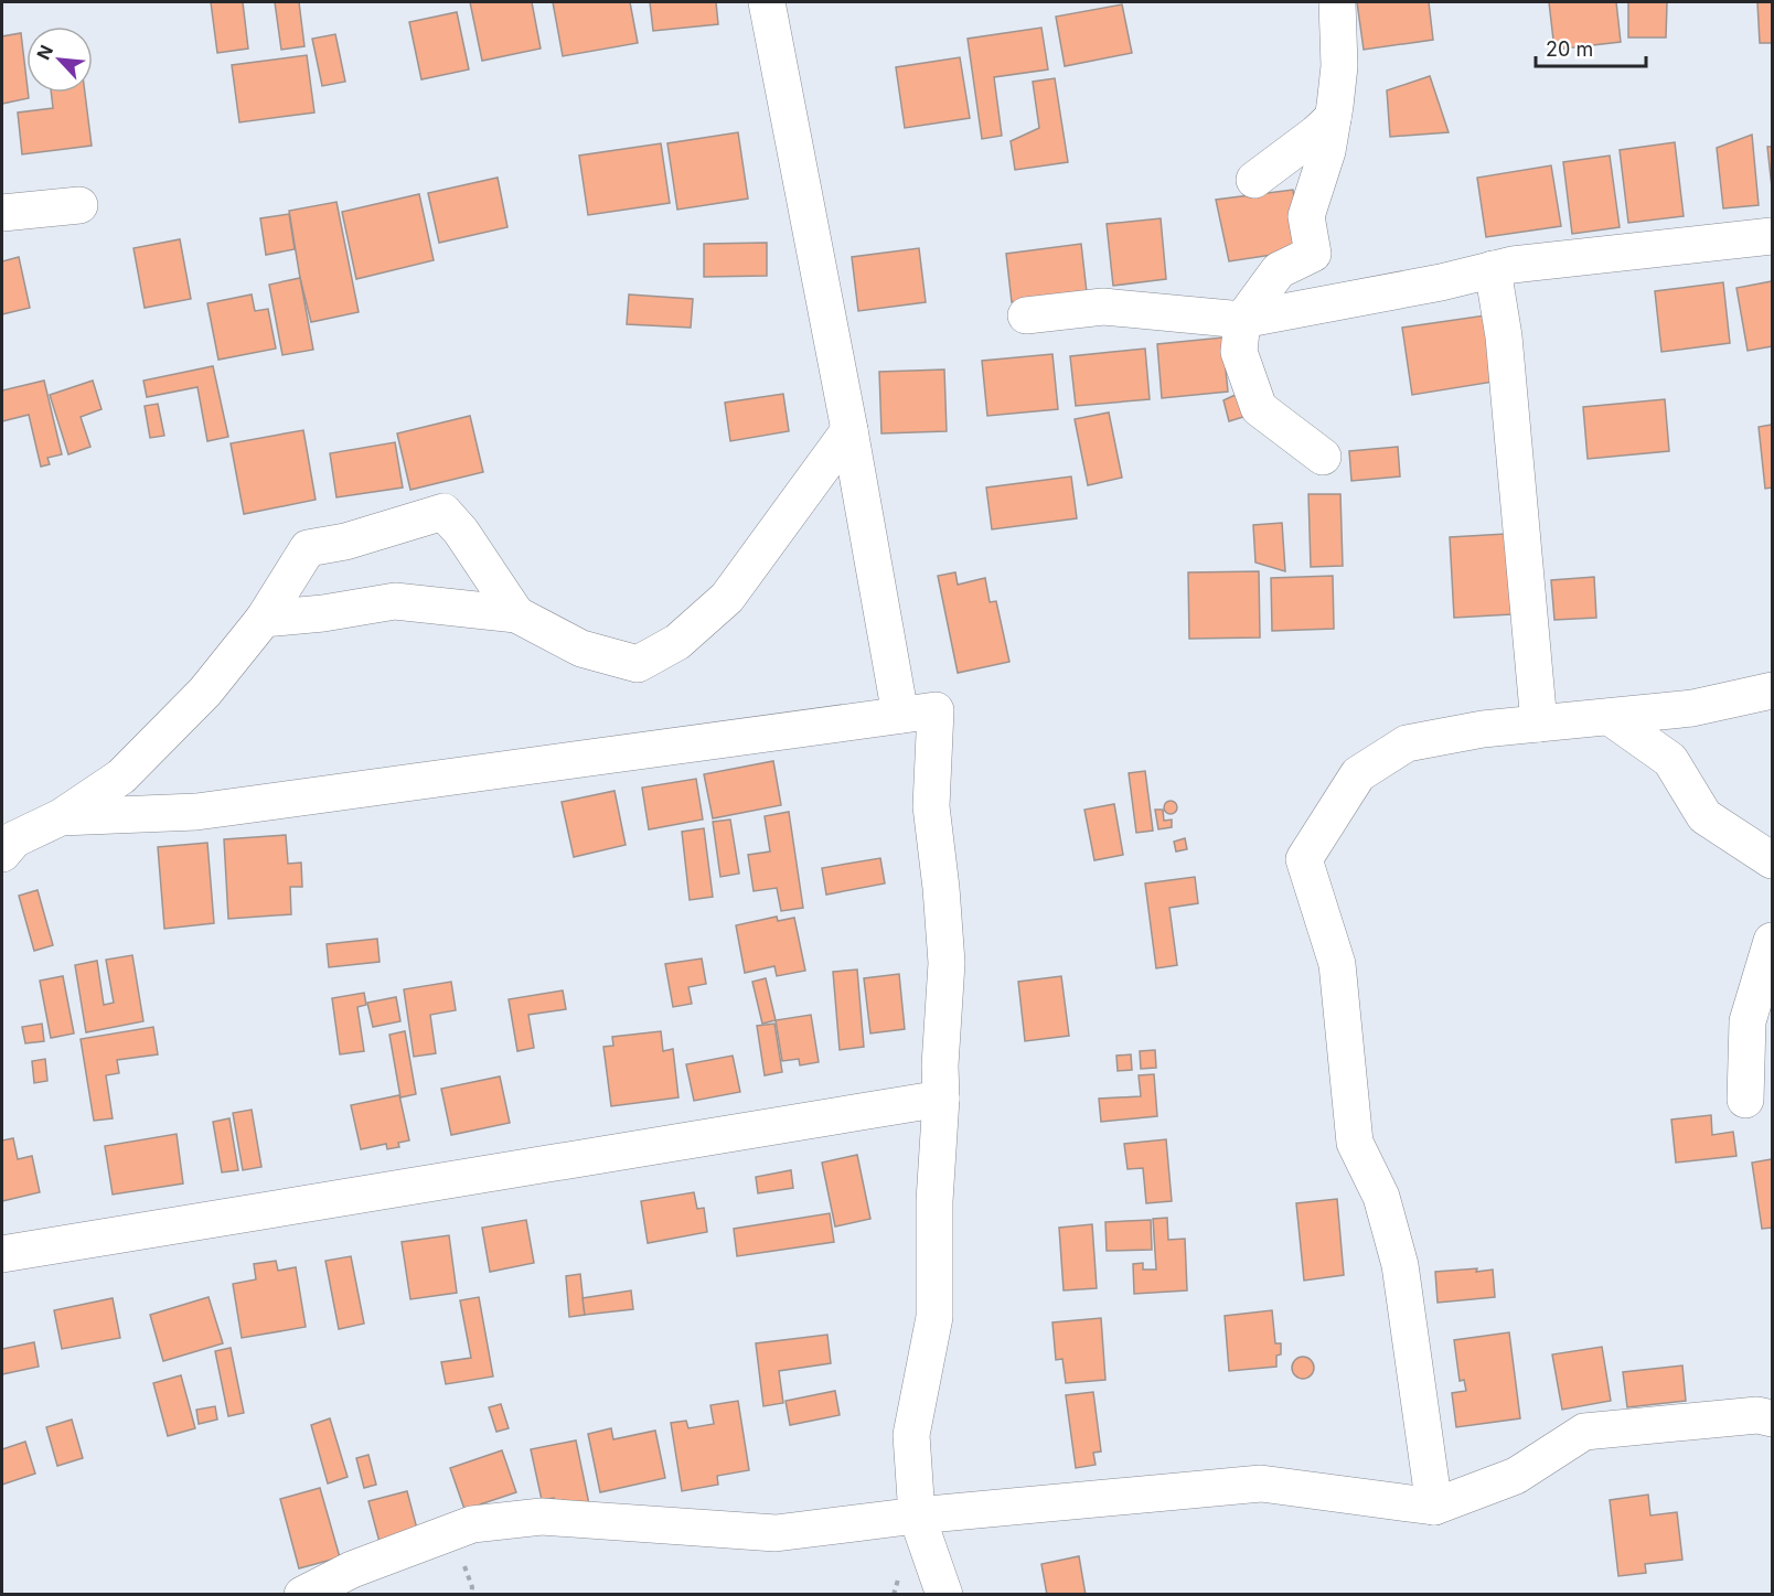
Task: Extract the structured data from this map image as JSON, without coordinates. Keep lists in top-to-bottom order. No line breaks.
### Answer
{"scale_bar":"20 m","north":"top left"}
